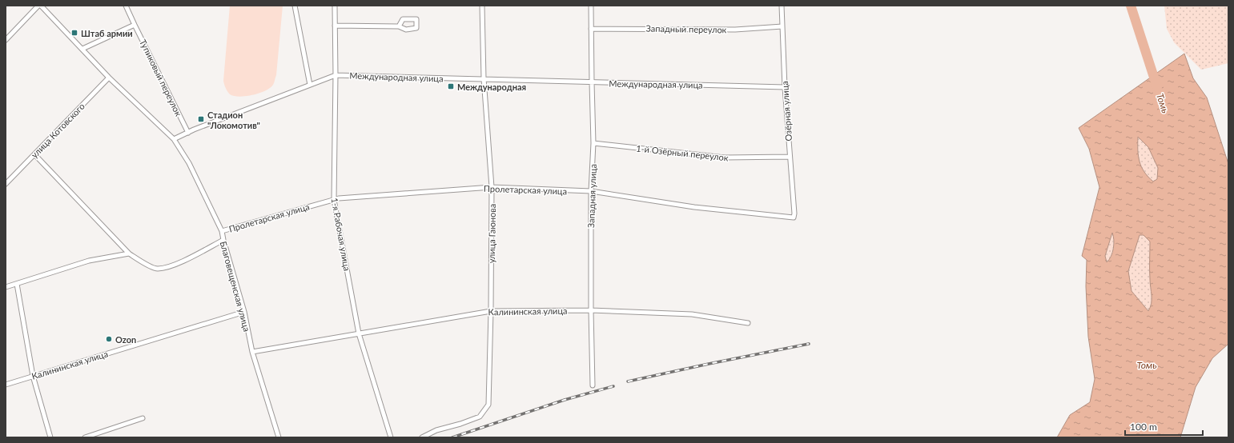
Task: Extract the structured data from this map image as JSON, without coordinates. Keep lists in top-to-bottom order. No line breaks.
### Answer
{"streets":{"street":["Западный переулок","Международная улица","Тупиковый переулок","Озёрная улица","улица Котовского","1-й Озёрный переулок","Пролетарская улица","Западная улица","улица Гаюнова","1-я Рабочая улица","Благовещенская улица","Калининская улица"]},"crossings":[["Западный переулок","Озёрная улица"],["Западный переулок","Западная улица"],["Международная улица","Тупиковый переулок"],["Международная улица","Озёрная улица"],["Международная улица","Западная улица"],["Международная улица","улица Гаюнова"],["Международная улица","1-я Рабочая улица"],["Международная улица","Благовещенская улица"],["Озёрная улица","1-й Озёрный переулок"],["Озёрная улица","Пролетарская улица"],["улица Котовского","Пролетарская улица"],["улица Котовского","Благовещенская улица"],["1-й Озёрный переулок","Западная улица"],["Пролетарская улица","Западная улица"],["Пролетарская улица","улица Гаюнова"],["Пролетарская улица","1-я Рабочая улица"],["Пролетарская улица","Благовещенская улица"],["Западная улица","Калининская улица"],["улица Гаюнова","Калининская улица"],["1-я Рабочая улица","Калининская улица"],["Благовещенская улица","Калининская улица"]],"water":["Томь"],"places":{"transit":["Штаб армии","Международная","Стадион \"Локомотив\""],"other":["Ozon"]},"scale_bar":"100 m"}
